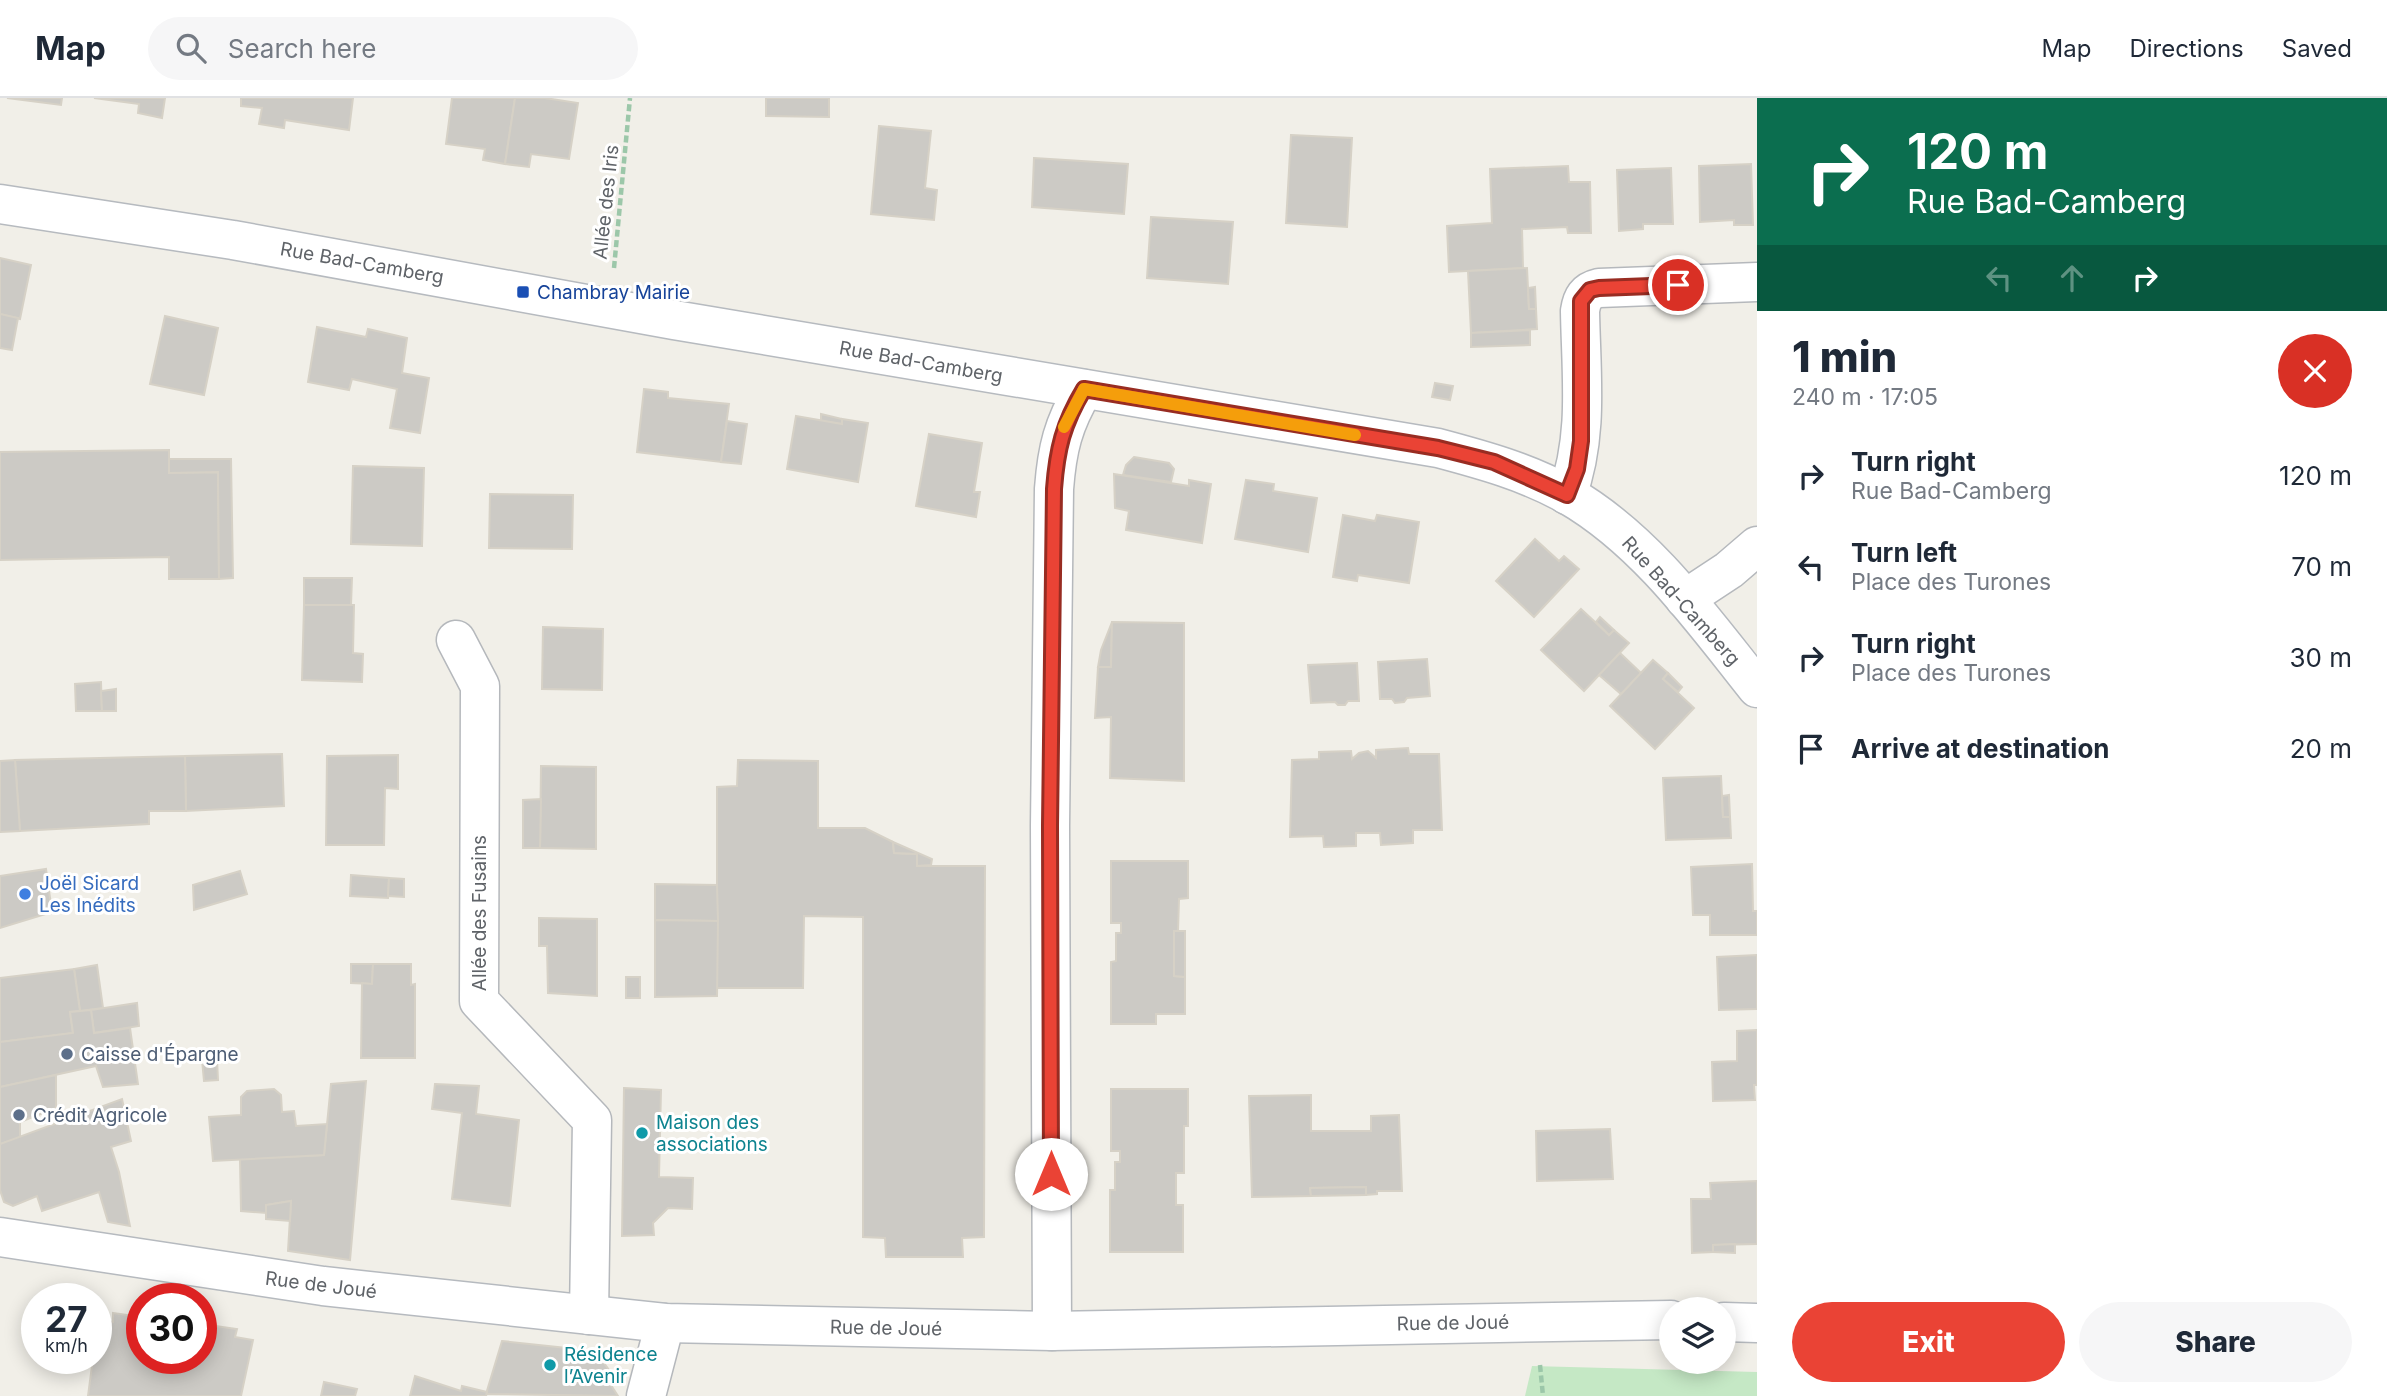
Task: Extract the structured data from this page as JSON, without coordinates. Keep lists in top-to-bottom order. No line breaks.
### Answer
{"streets":{"street":["Rue Bad-Camberg","Allée des Fusains","Rue de Joué"],"path":["Allée des Iris"]},"crossings":[["Allée des Iris","Rue Bad-Camberg"],["Allée des Fusains","Rue de Joué"]],"places":{"transit":["Chambray Mairie"],"other":["Joël Sicard Les Inédits","Caisse d'Épargne","Crédit Agricole","Maison des associations","Résidence l’Avenir"]},"page":{"header":"Map","search":"Search here","nav":["Map","Directions","Saved"],"turn":["120 m","Rue Bad-Camberg"],"heading":["1 min","240 m · 17:05"],"list":[{"name":"Turn right","note":"Rue Bad-Camberg","value":"120 m"},{"name":"Turn left","note":"Place des Turones","value":"70 m"},{"name":"Turn right","note":"Place des Turones","value":"30 m"},{"name":"Arrive at destination","value":"20 m"}],"speed":"27 km/h","limit":"30","buttons":["Exit","Share"]}}
